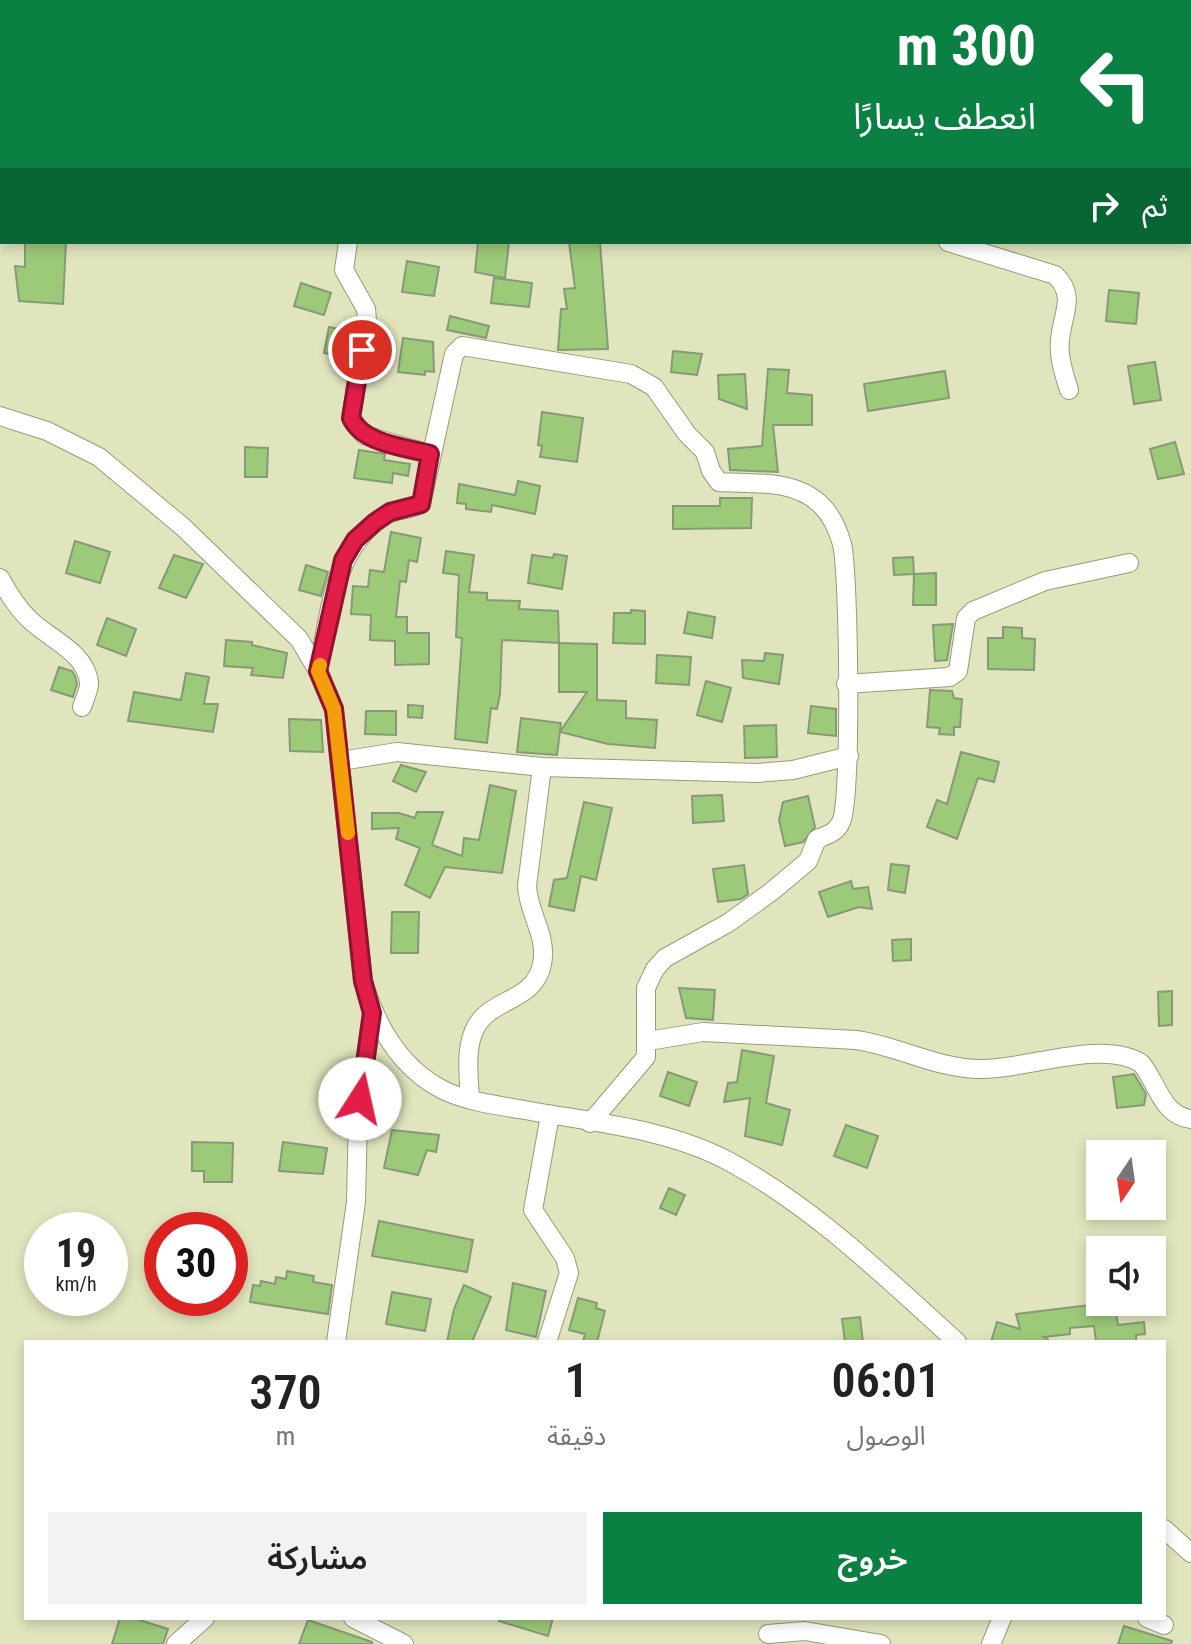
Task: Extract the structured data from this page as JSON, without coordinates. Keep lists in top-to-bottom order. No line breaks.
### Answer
{"north":"bottom","page":{"turn":["300 m","انعطف يسارًا"],"then":"ثم","speed":"19 km/h","limit":"30","eta":["06:01","الوصول","1","دقيقة","370","m"],"buttons":["خروج","مشاركة"]}}
